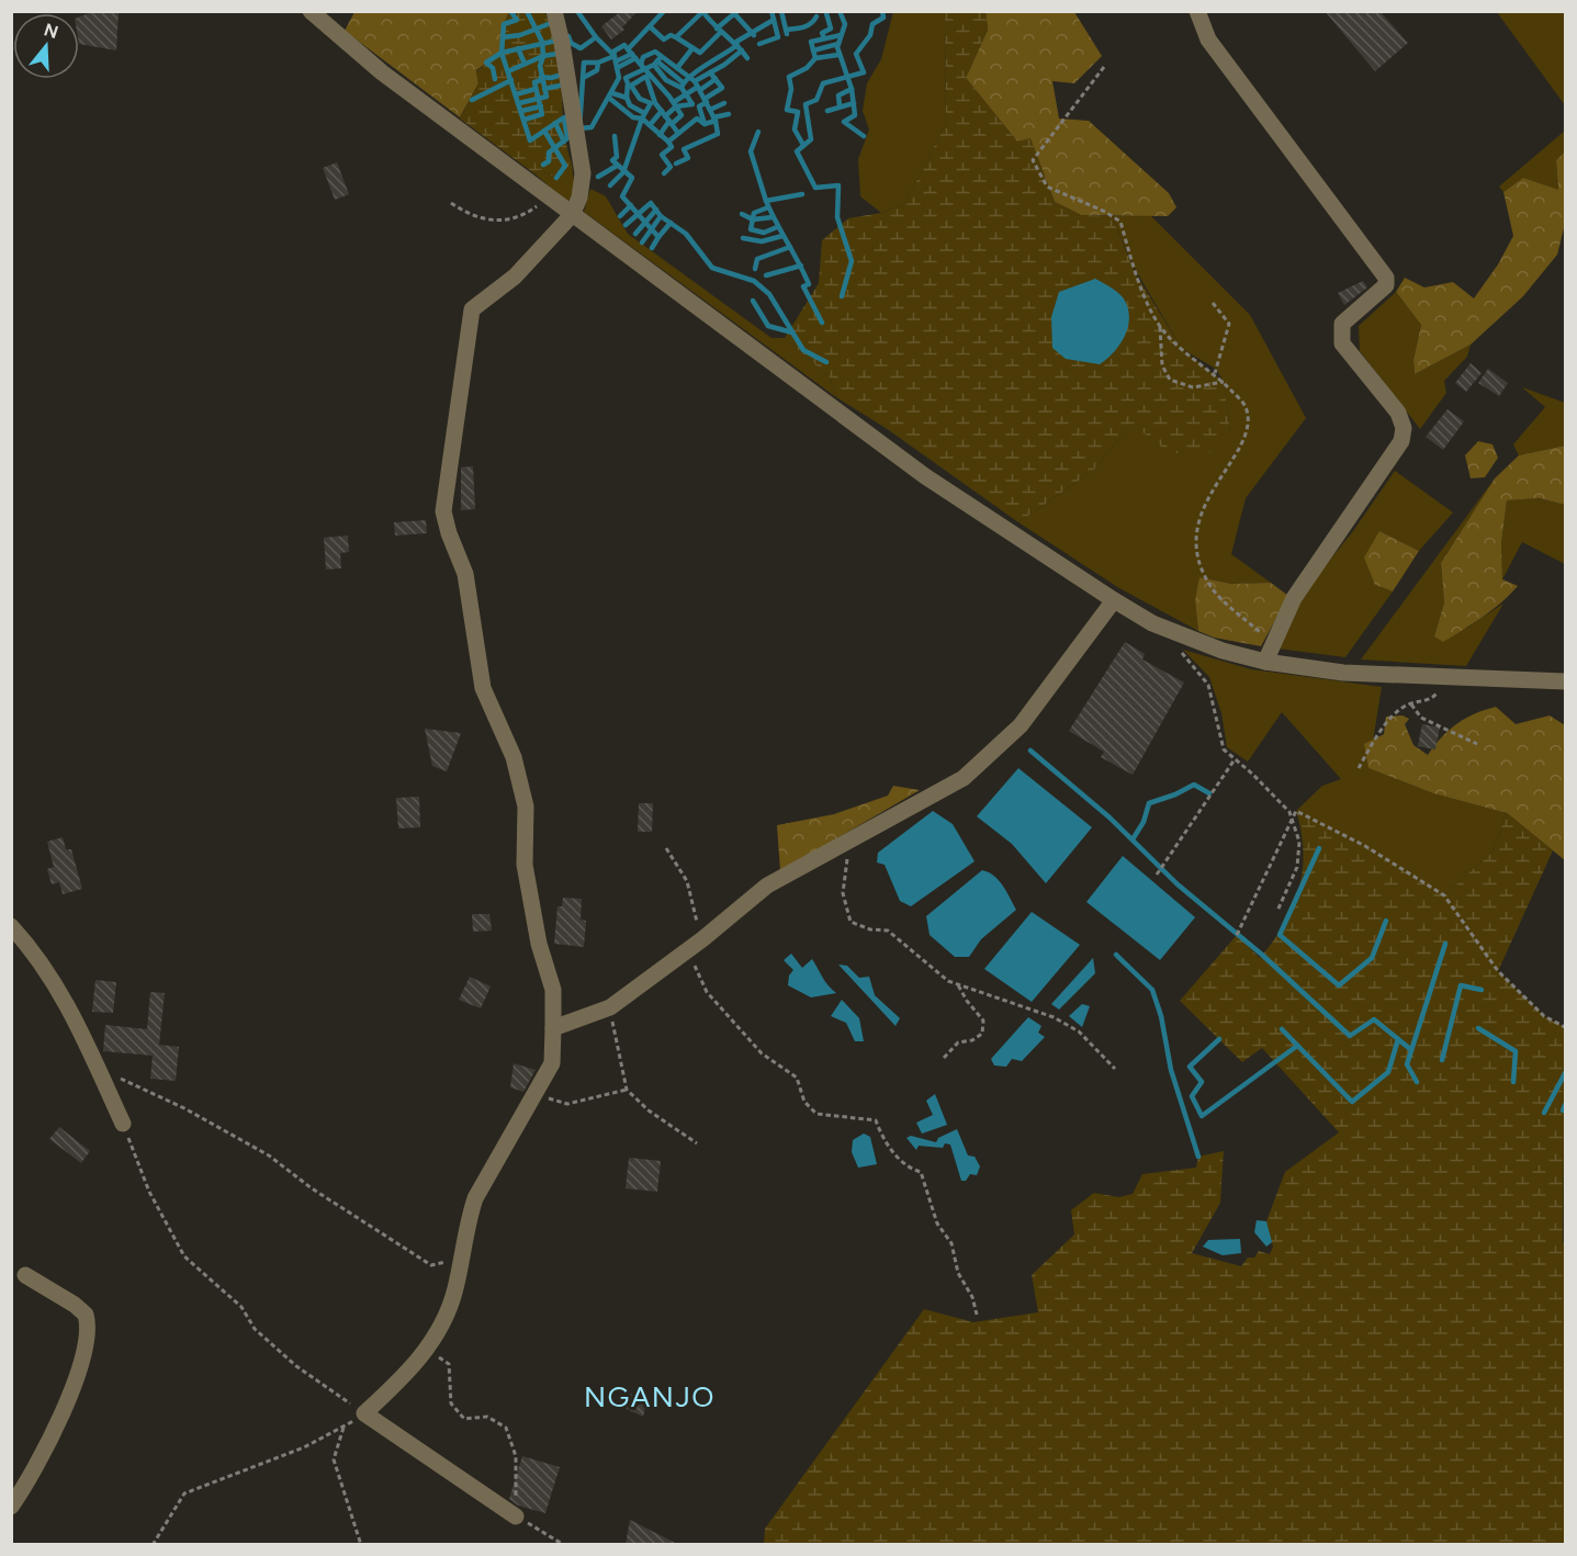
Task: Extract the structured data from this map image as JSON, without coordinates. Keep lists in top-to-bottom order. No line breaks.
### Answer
{"districts":["NGANJO"],"north":"top"}
